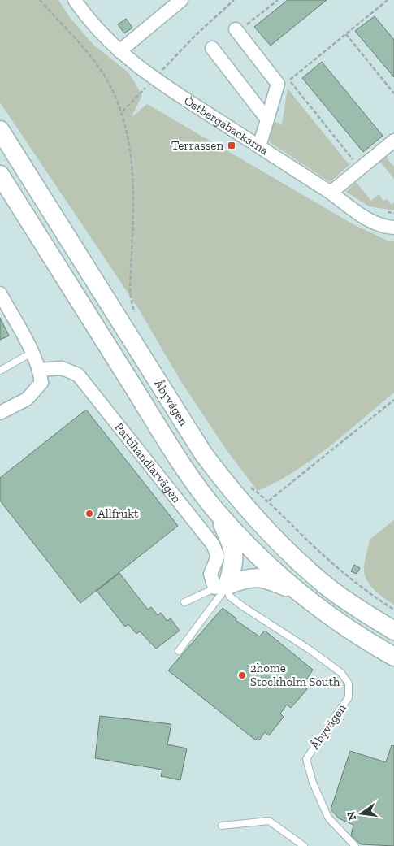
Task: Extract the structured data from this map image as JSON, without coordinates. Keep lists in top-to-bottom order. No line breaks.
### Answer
{"streets":{"street":["Östbergabackarna","Åbyvägen","Partihandlarvägen"]},"crossings":[["Åbyvägen","Partihandlarvägen"]],"places":{"transit":["Terrassen"],"other":["Allfrukt","2home Stockholm South"]},"north":"left"}
